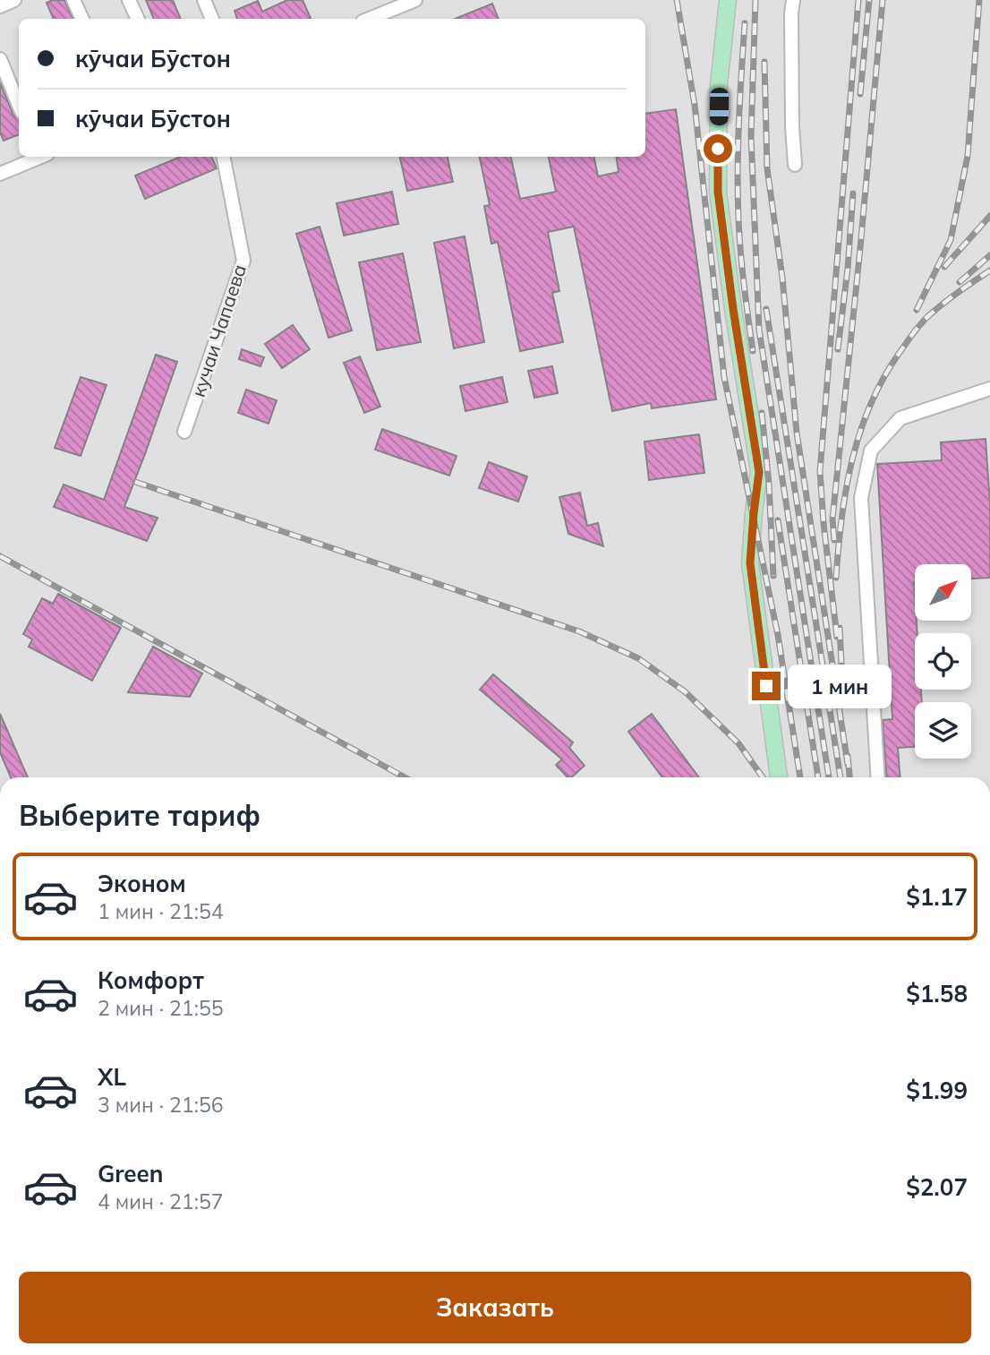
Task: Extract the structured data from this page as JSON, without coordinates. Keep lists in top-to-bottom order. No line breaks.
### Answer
{"streets":{"street":["кучаи Чапаева"]},"north":"top right","page":{"banner":["кӯчаи Бӯстон","кӯчаи Бӯстон"],"bubble":"1 мин","heading":"Выберите тариф","list":[{"name":"Эконом","note":"1 мин · 21:54","value":"$1.17"},{"name":"Комфорт","note":"2 мин · 21:55","value":"$1.58"},{"name":"XL","note":"3 мин · 21:56","value":"$1.99"},{"name":"Green","note":"4 мин · 21:57","value":"$2.07"}],"buttons":"Заказать"}}
